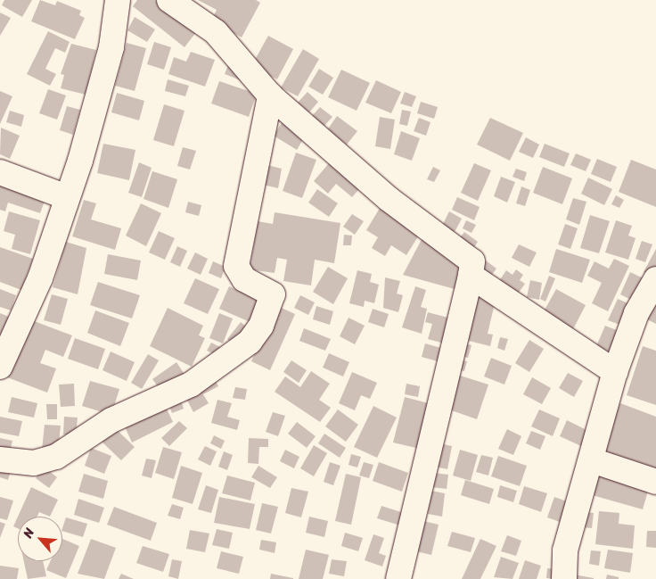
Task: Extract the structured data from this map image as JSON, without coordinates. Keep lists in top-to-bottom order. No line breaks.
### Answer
{"north":"top left"}
